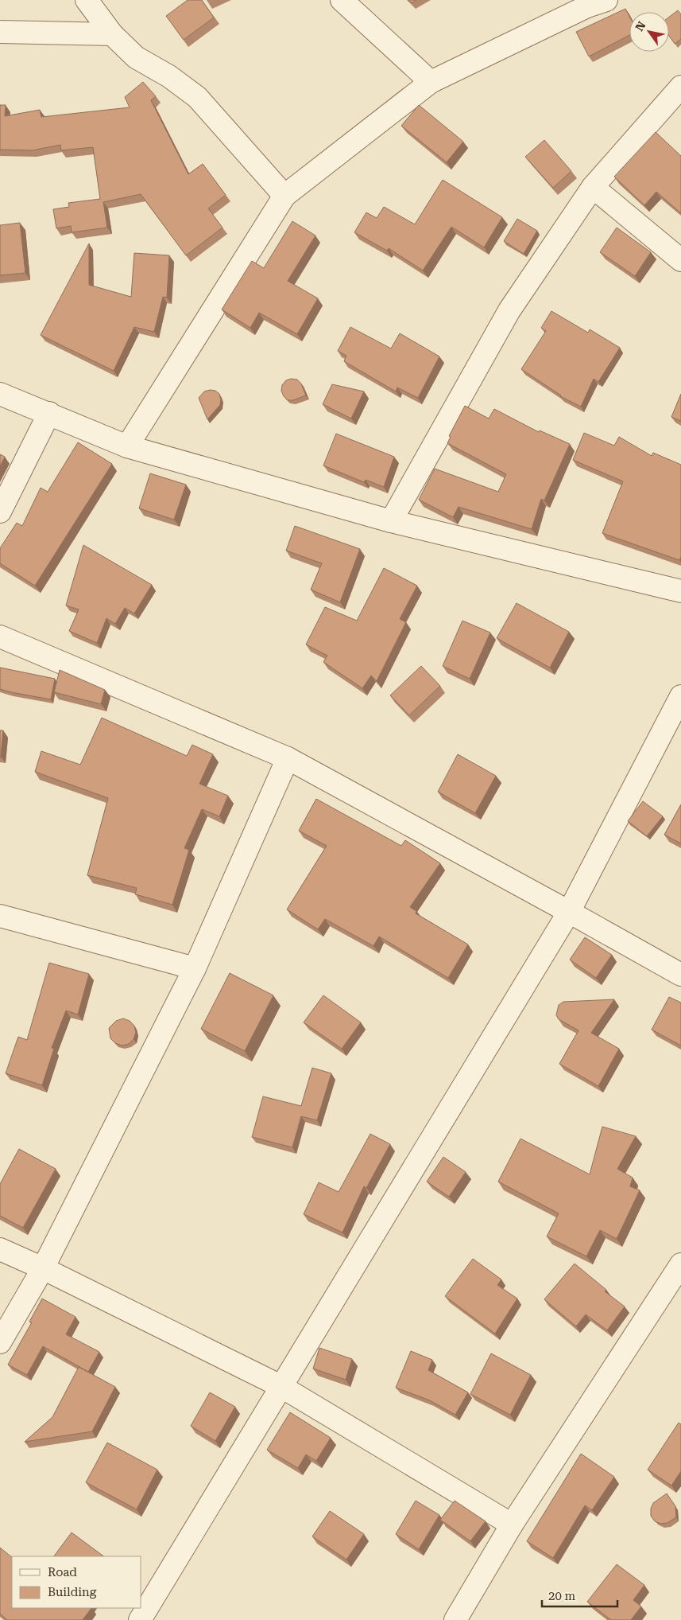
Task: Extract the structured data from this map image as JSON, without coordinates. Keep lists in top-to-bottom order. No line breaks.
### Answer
{"legend":["Road","Building"],"scale_bar":"20 m","north":"top left"}
